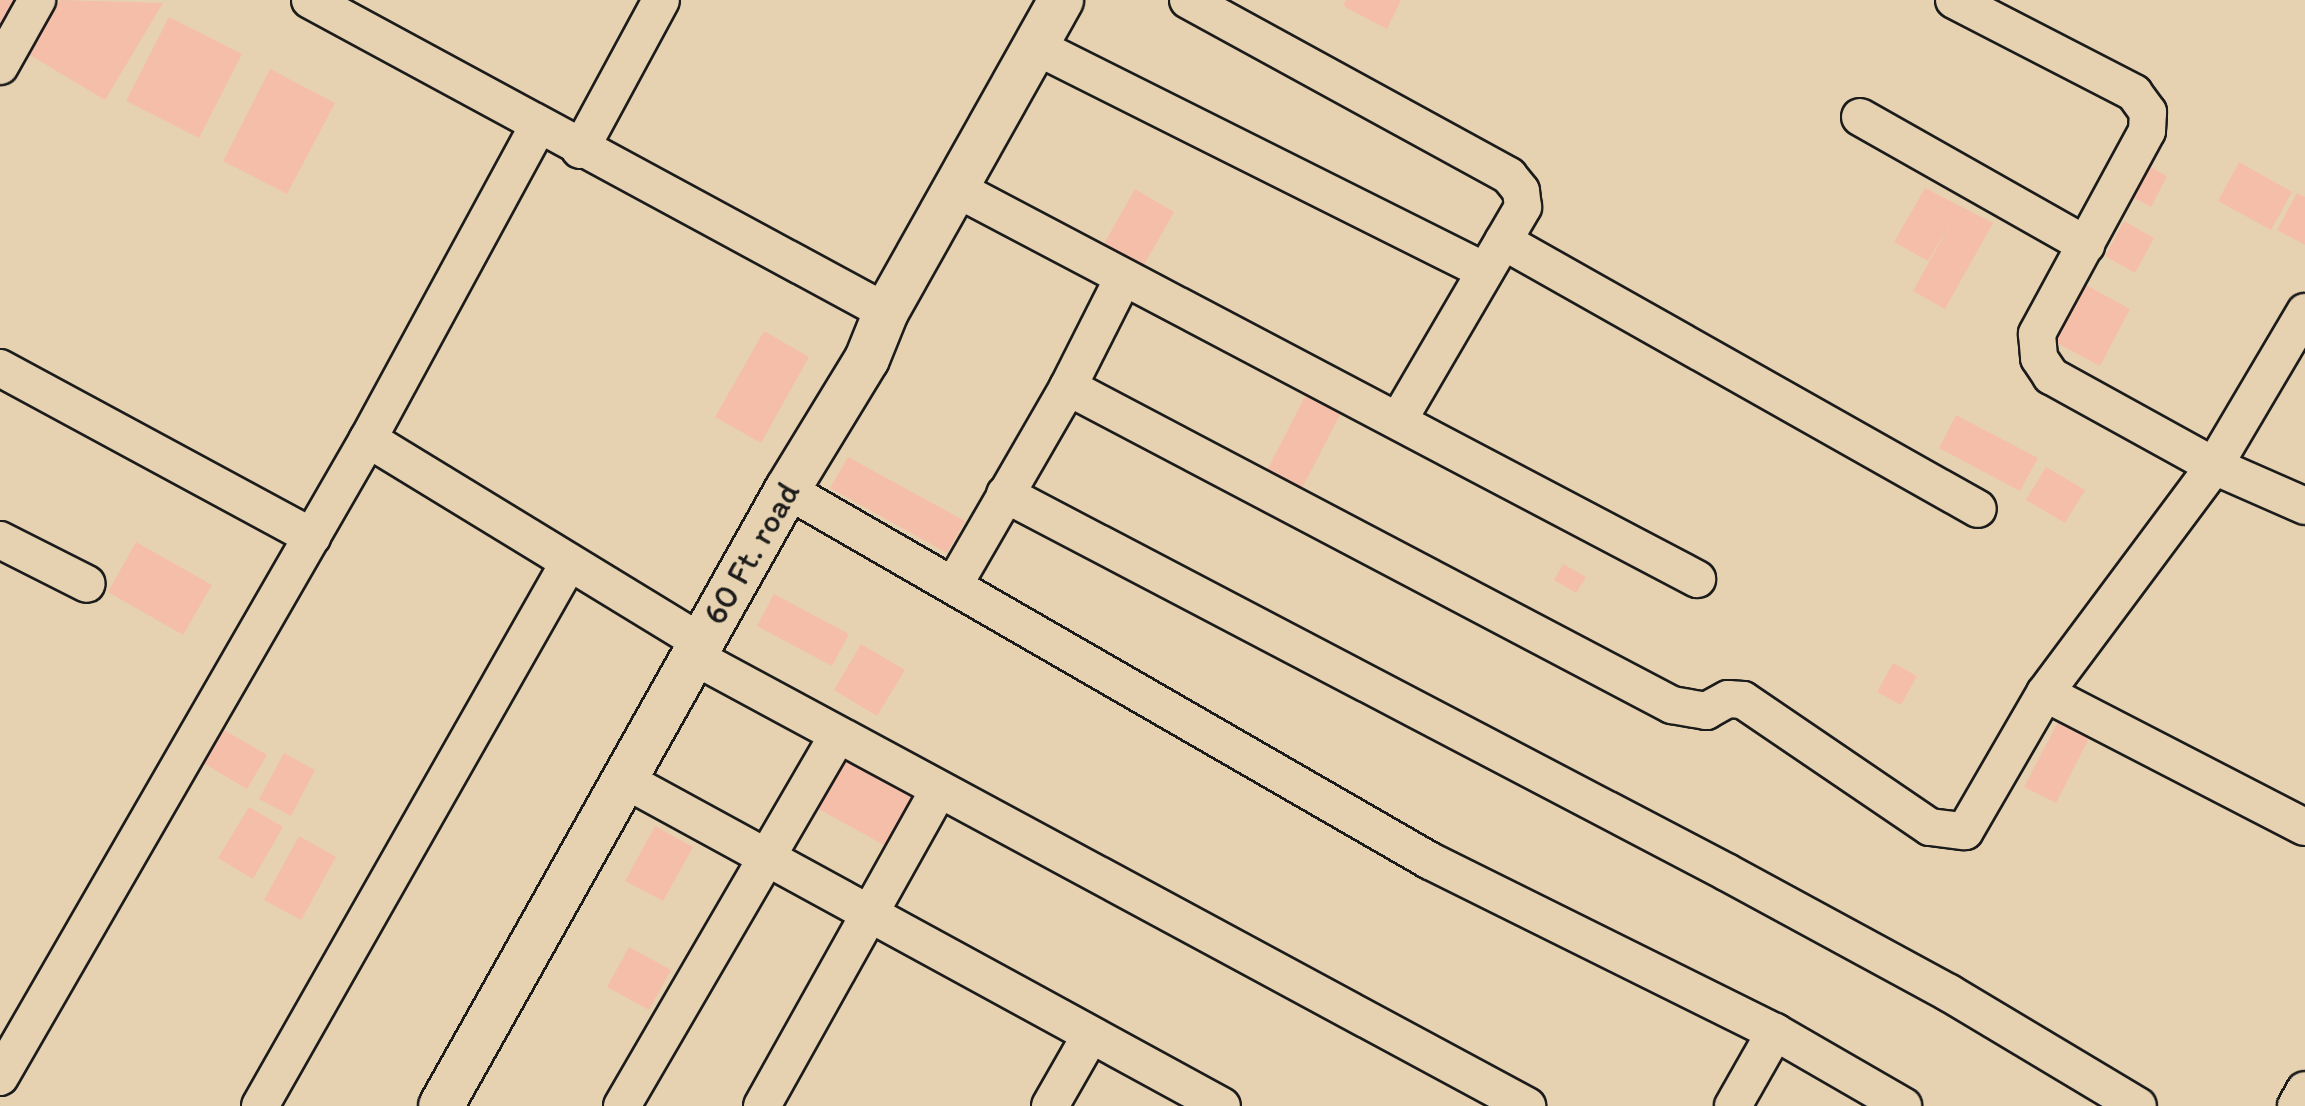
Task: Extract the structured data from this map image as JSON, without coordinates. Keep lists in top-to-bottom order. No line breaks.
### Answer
{"streets":{"street":["60 Ft. road"]}}
